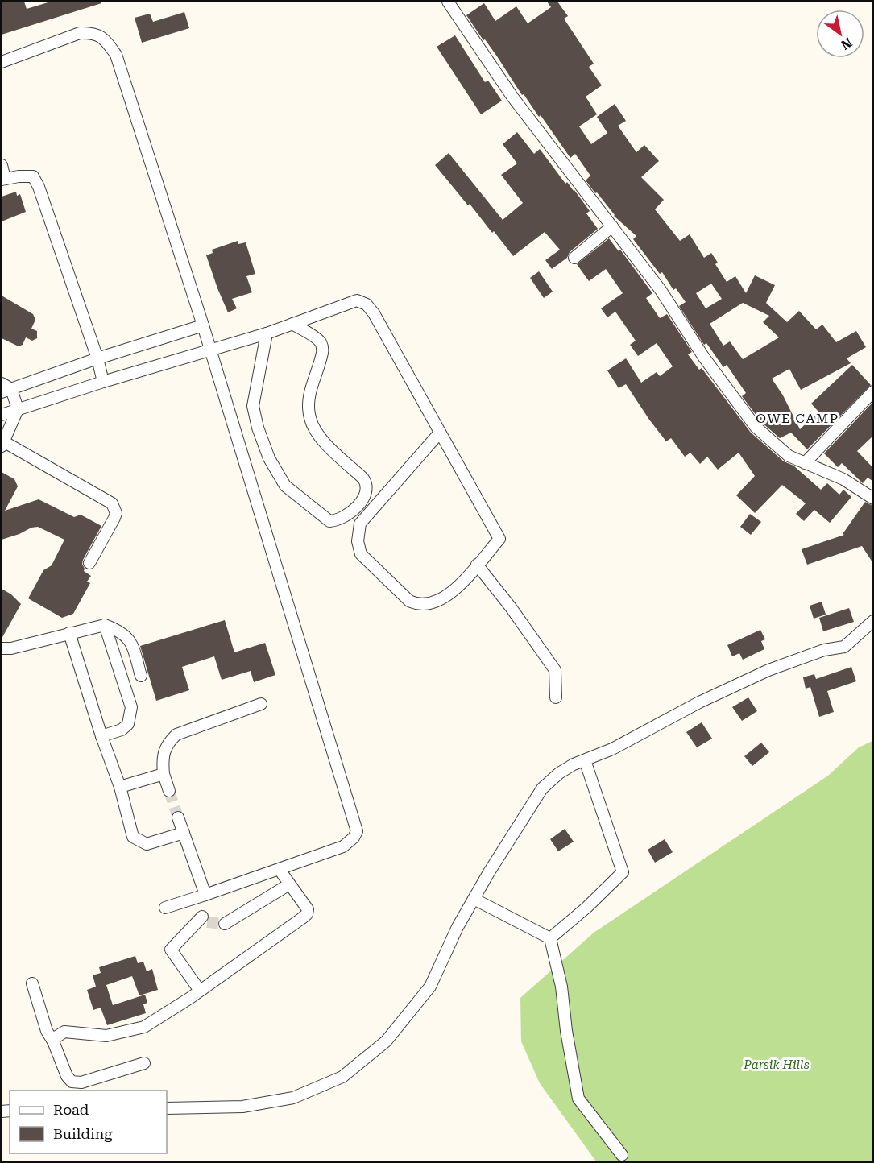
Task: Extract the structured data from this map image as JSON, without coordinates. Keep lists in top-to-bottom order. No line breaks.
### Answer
{"districts":["OWE CAMP"],"parks":["Parsik Hills"],"legend":["Road","Building"],"north":"bottom right"}
